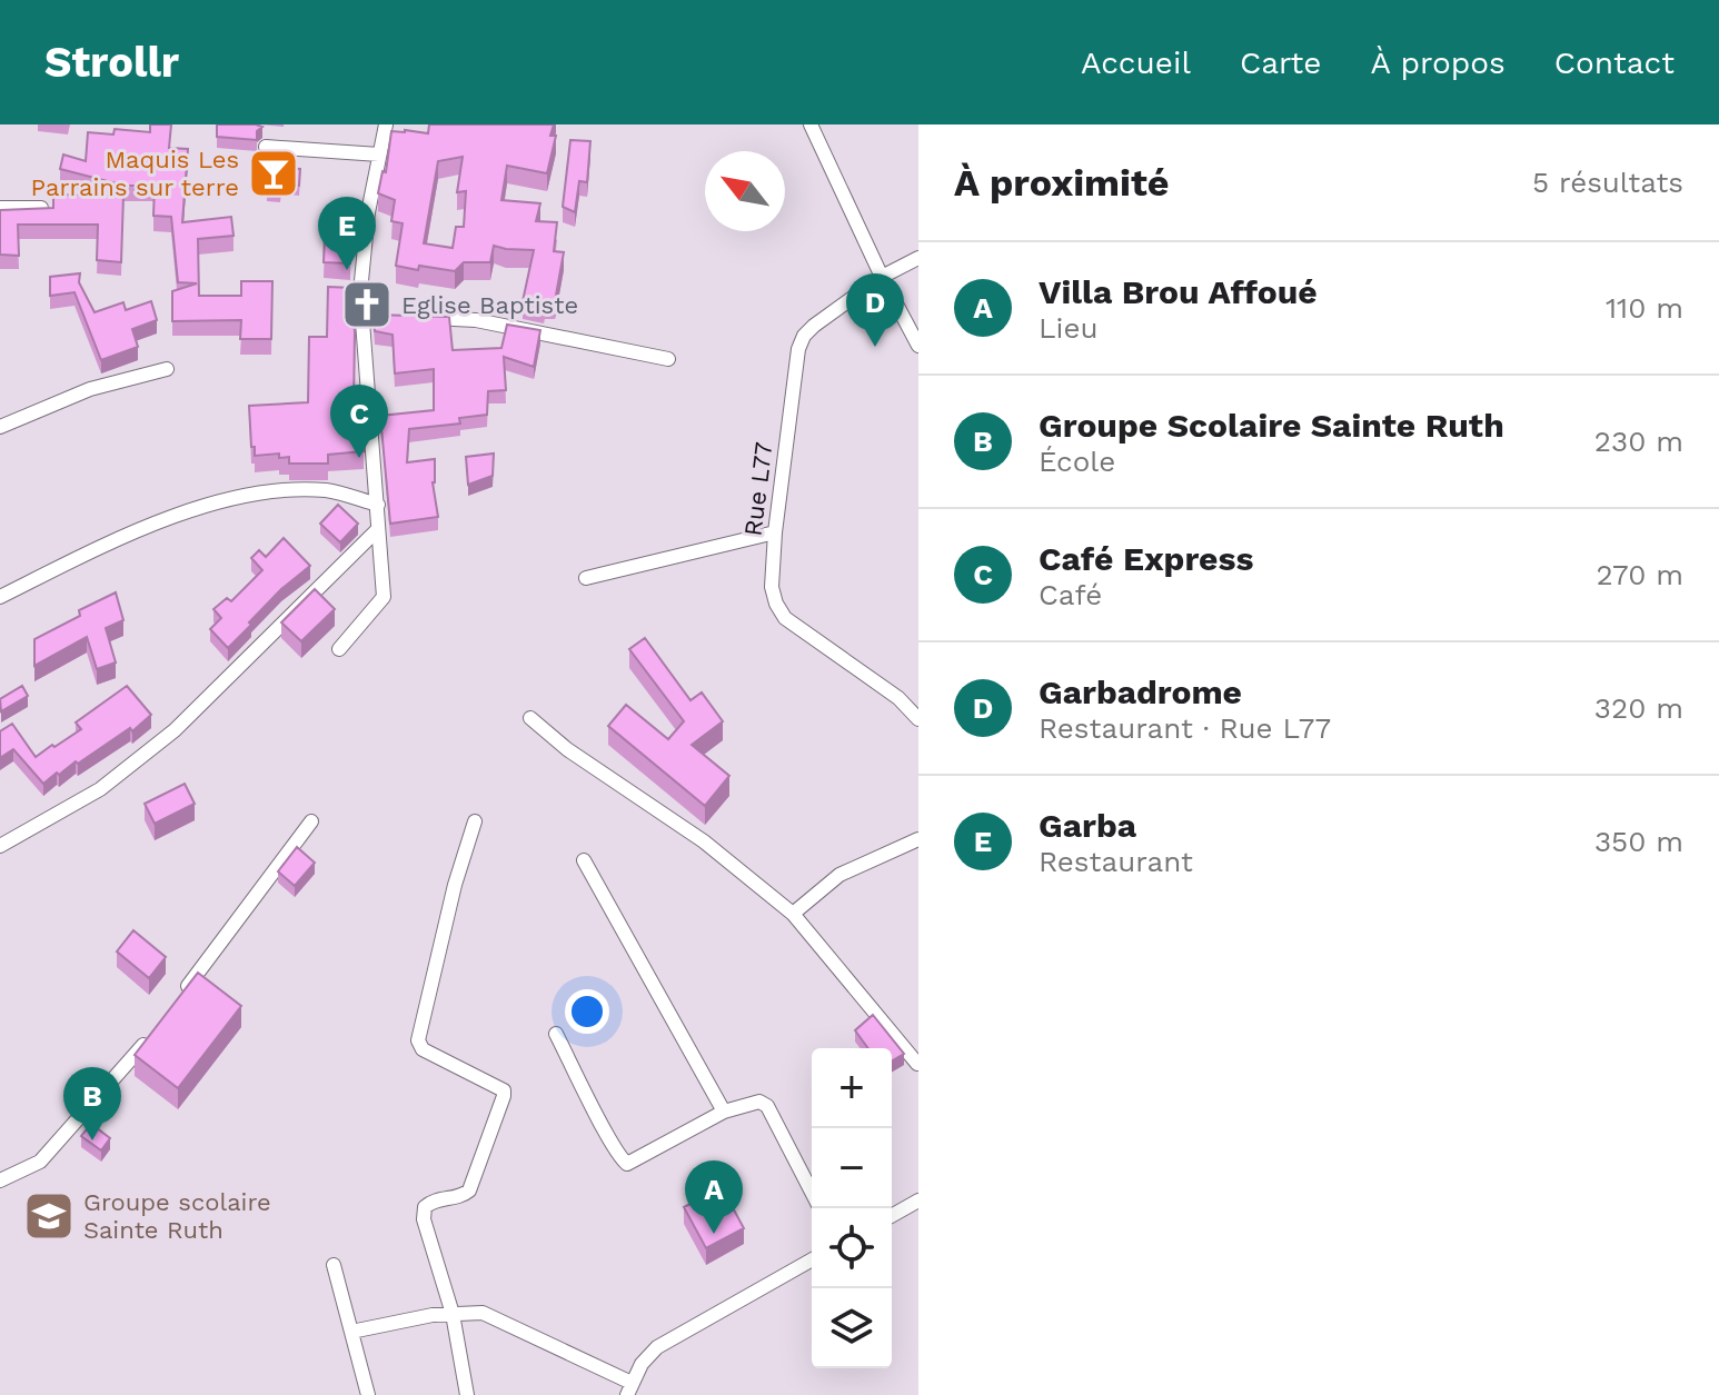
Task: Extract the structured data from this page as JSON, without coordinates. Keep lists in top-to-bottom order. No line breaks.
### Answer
{"streets":{"street":["Rue L77"]},"places":{"bar":["Maquis Les Parrains sur terre"],"church":["Eglise Baptiste"],"school or university":["Groupe scolaire Sainte Ruth"]},"north":"top left","page":{"header":"Strollr","nav":["Accueil","Carte","À propos","Contact"],"heading":["À proximité","5 résultats"],"pins":["E","D","C","B","A"],"list":[{"mark":"A","name":"Villa Brou Affoué","note":"Lieu","value":"110 m"},{"mark":"B","name":"Groupe Scolaire Sainte Ruth","note":"École","value":"230 m"},{"mark":"C","name":"Café Express","note":"Café","value":"270 m"},{"mark":"D","name":"Garbadrome","note":"Restaurant · Rue L77","value":"320 m"},{"mark":"E","name":"Garba","note":"Restaurant","value":"350 m"}],"map_buttons":["+","−"]}}
